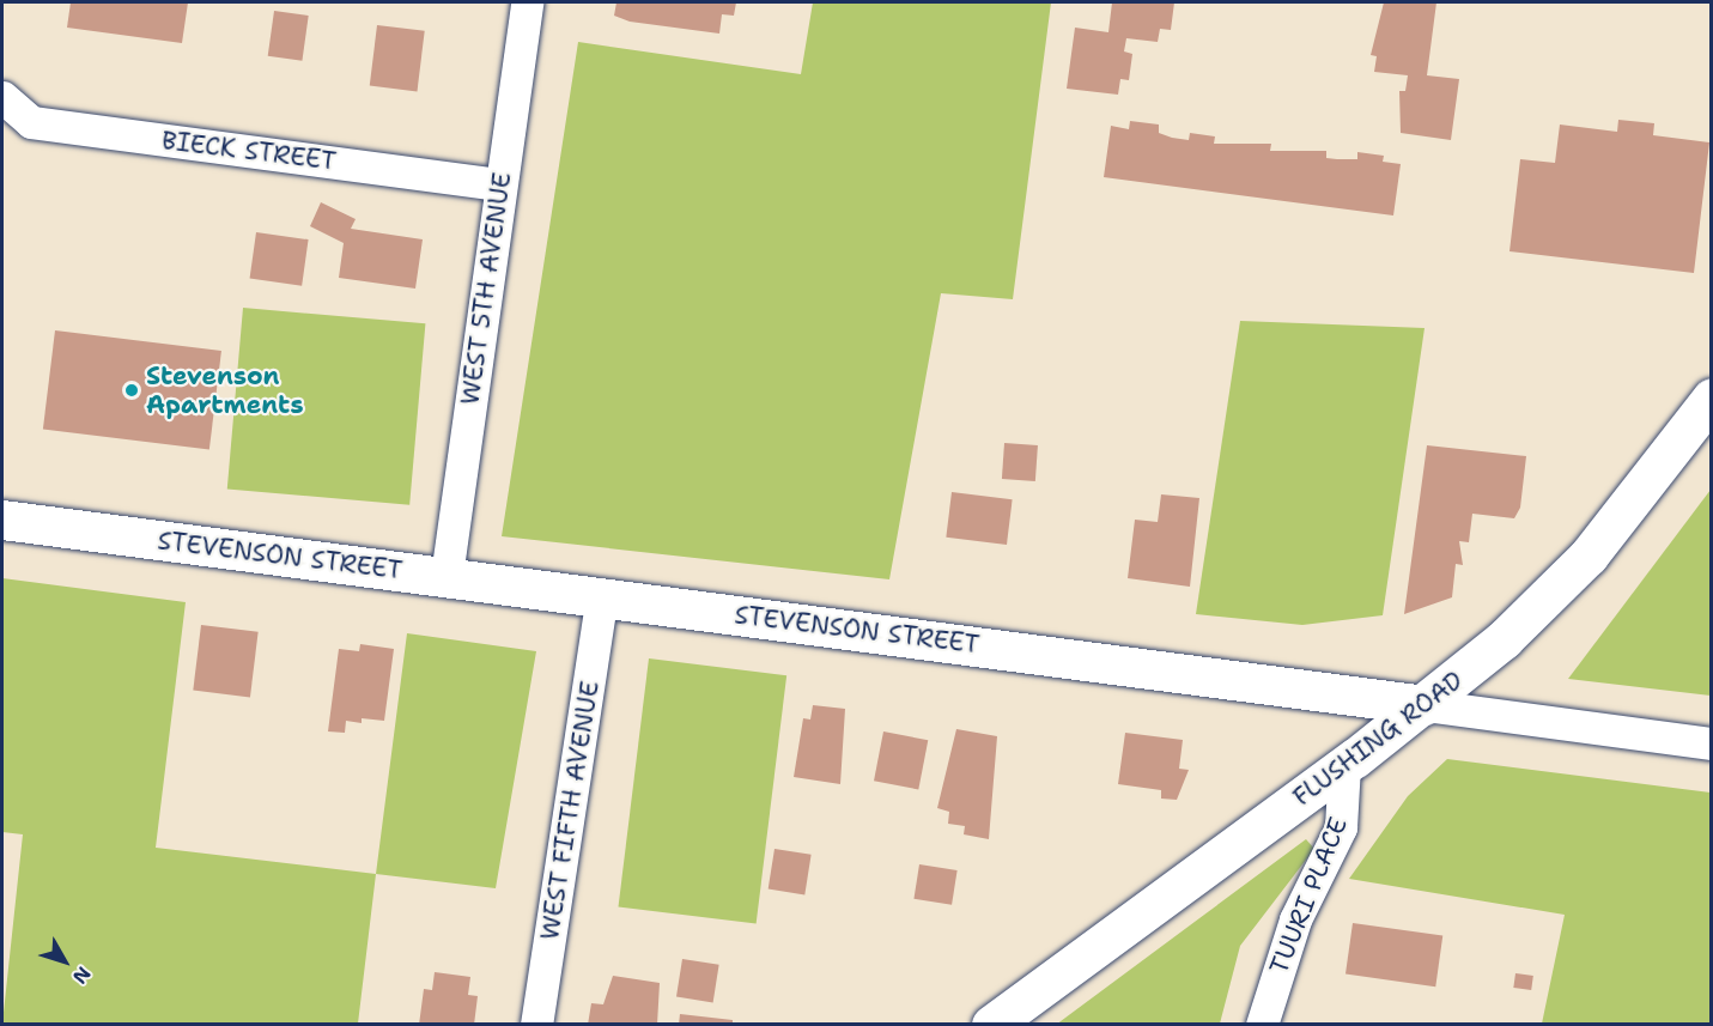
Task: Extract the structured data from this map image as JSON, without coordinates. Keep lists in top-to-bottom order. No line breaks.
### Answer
{"streets":{"street":["BIECK STREET","WEST 5TH AVENUE","STEVENSON STREET","FLUSHING ROAD","WEST FIFTH AVENUE","TUURI PLACE"]},"crossings":[["BIECK STREET","WEST 5TH AVENUE"],["WEST 5TH AVENUE","STEVENSON STREET"],["STEVENSON STREET","FLUSHING ROAD"],["STEVENSON STREET","WEST FIFTH AVENUE"],["FLUSHING ROAD","TUURI PLACE"]],"places":["Stevenson Apartments"],"north":"bottom right"}
